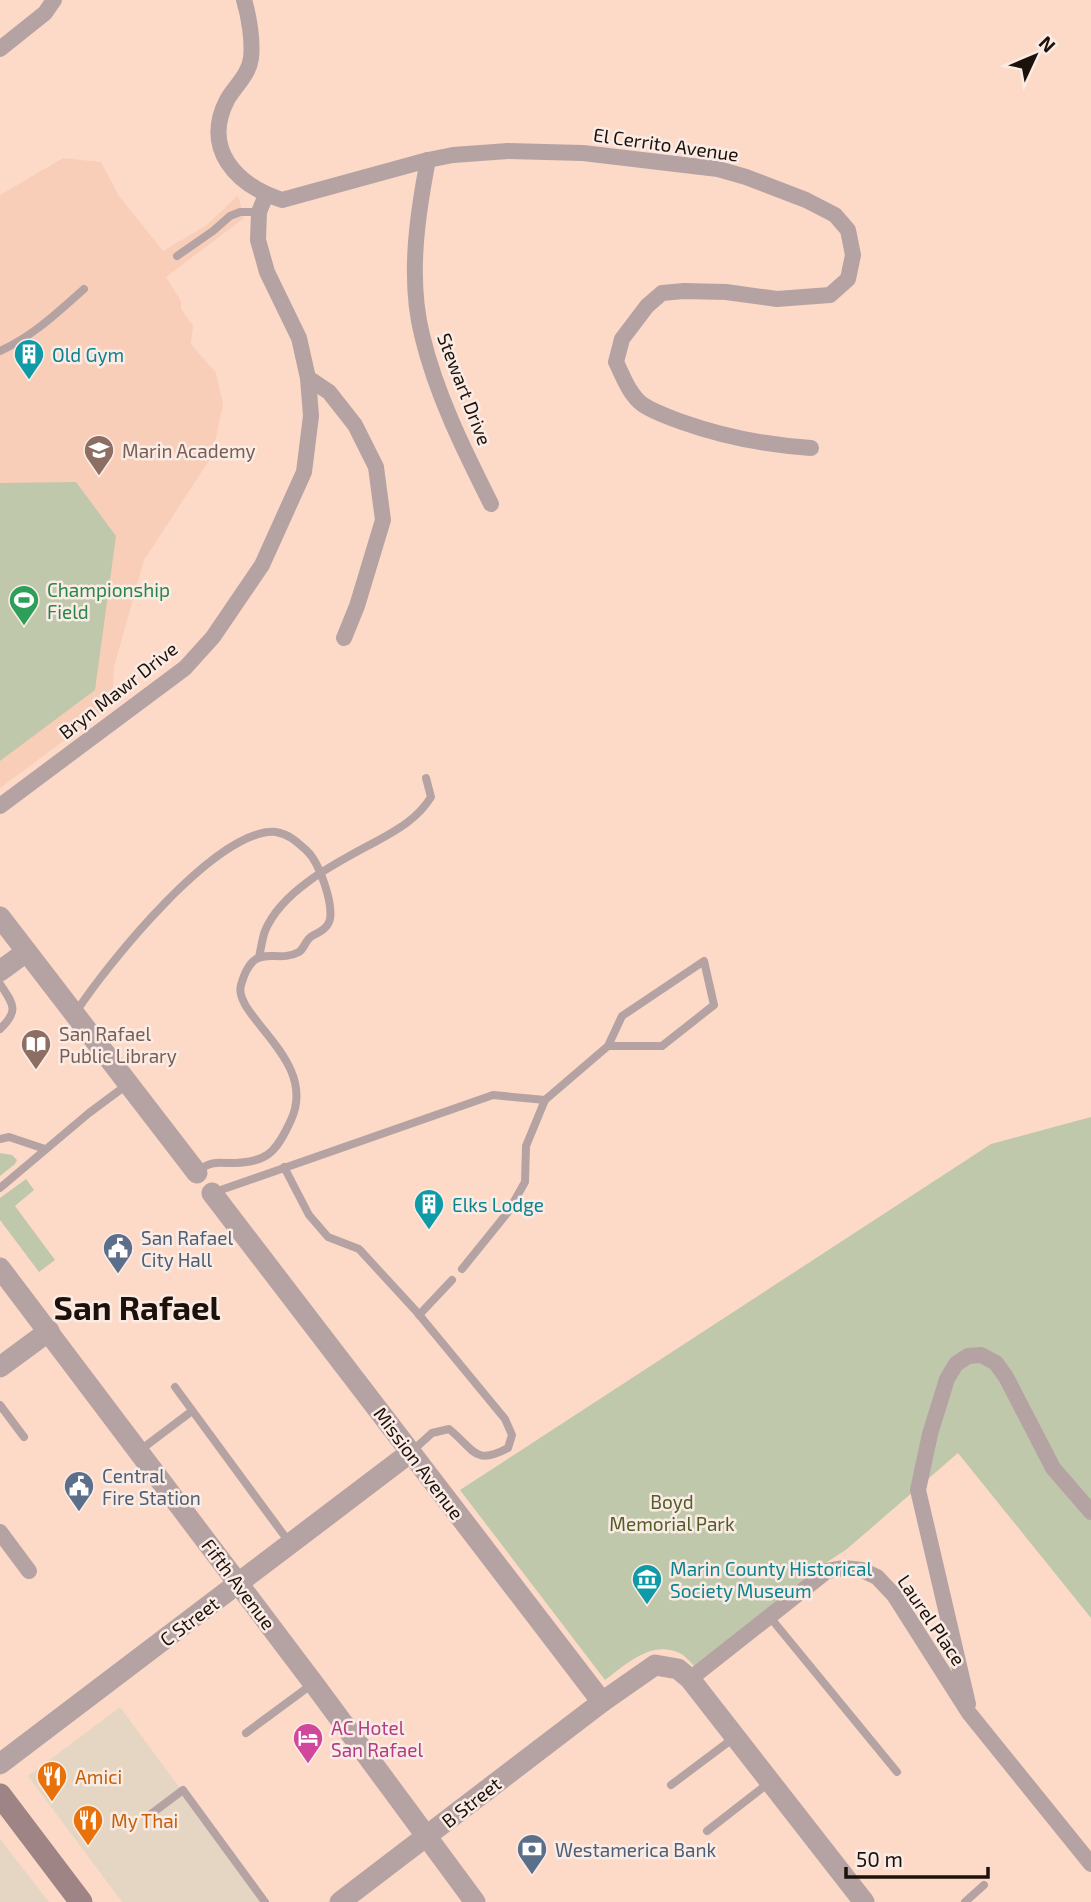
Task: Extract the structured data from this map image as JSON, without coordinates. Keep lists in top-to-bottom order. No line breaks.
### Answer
{"streets":{"street":["El Cerrito Avenue","Stewart Drive","Bryn Mawr Drive","Mission Avenue","Fifth Avenue","Laurel Place","C Street","B Street"]},"crossings":[["El Cerrito Avenue","Stewart Drive"],["El Cerrito Avenue","Bryn Mawr Drive"],["Mission Avenue","C Street"],["Mission Avenue","B Street"],["Fifth Avenue","C Street"],["Fifth Avenue","B Street"]],"districts":["San Rafael"],"parks":["Boyd Memorial Park"],"places":{"building":["Old Gym","Elks Lodge"],"school or university":["Marin Academy"],"sports":["Championship Field"],"library":["San Rafael Public Library"],"public building":["San Rafael City Hall","Central Fire Station"],"museum":["Marin County Historical Society Museum"],"hotel":["AC Hotel San Rafael"],"restaurant":["Amici","My Thai"],"bank":["Westamerica Bank"]},"scale_bar":"50 m","north":"top right"}
